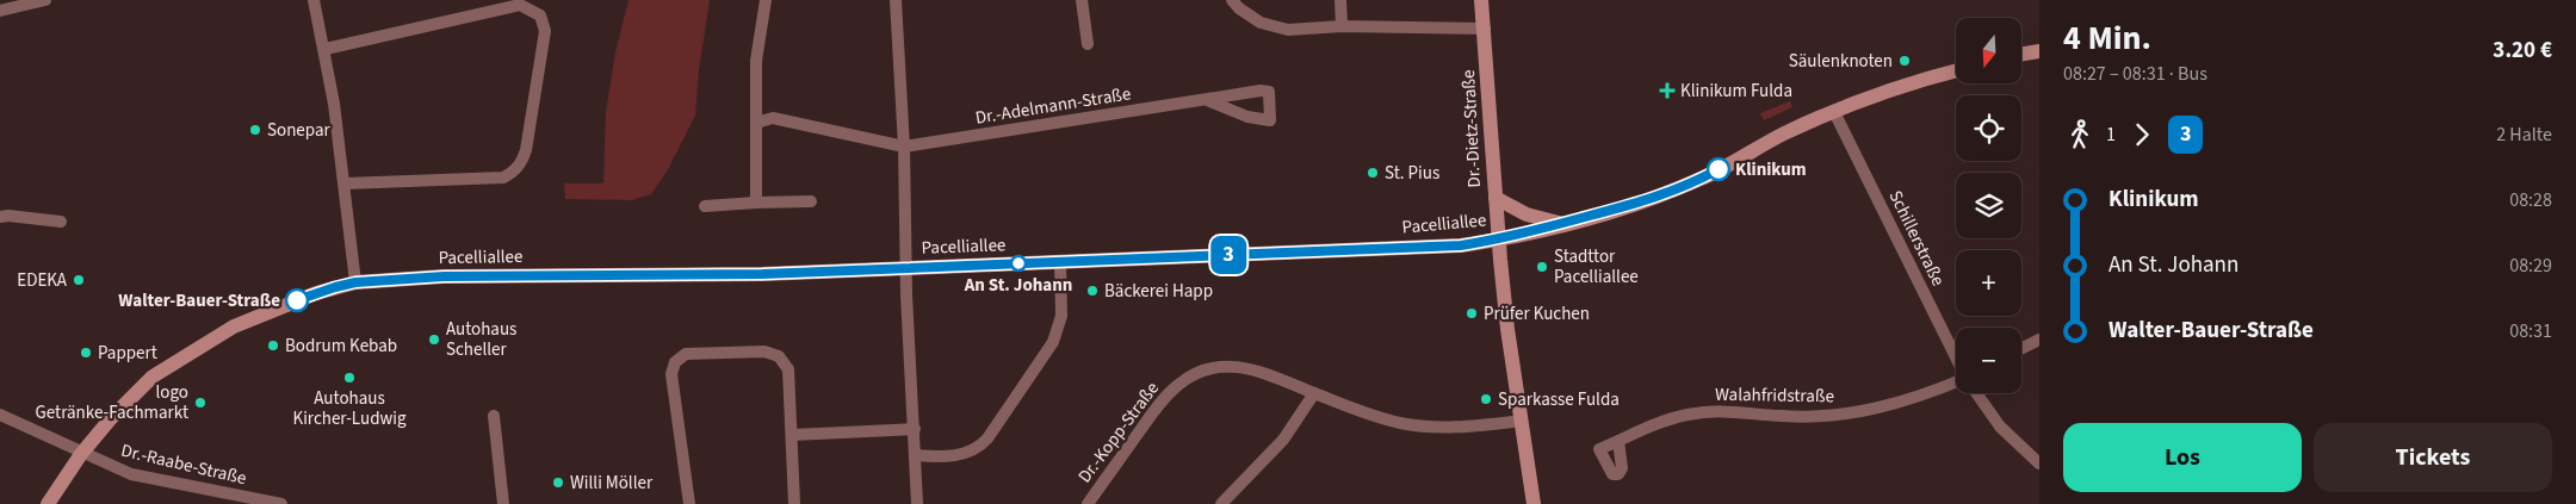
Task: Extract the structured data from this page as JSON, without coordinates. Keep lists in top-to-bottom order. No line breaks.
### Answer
{"streets":{"main road":["Dr.-Dietz-Straße","Pacelliallee"],"street":["Dr.-Adelmann-Straße","Schillerstraße","Walahfridstraße","Dr.-Kopp-Straße","Dr.-Raabe-Straße"]},"crossings":[["Dr.-Dietz-Straße","Pacelliallee"],["Dr.-Dietz-Straße","Dr.-Kopp-Straße"],["Pacelliallee","Schillerstraße"],["Pacelliallee","Dr.-Raabe-Straße"]],"places":{"other":["Säulenknoten","Sonepar","Klinikum","St. Pius","An St. Johann","Stadttor Pacelliallee","EDEKA","Bäckerei Happ","Walter-Bauer-Straße","Prüfer Kuchen","Autohaus Scheller","Bodrum Kebab","Pappert","Autohaus Kircher-Ludwig","Sparkasse Fulda","logo Getränke-Fachmarkt","Willi Möller"],"health":["Klinikum Fulda"]},"lines":["bus line 3"],"north":"bottom","page":{"on_map":"3","heading":["4 Min.","08:27 – 08:31 · Bus","3.20 €"],"map_buttons":["+","−"],"legs":["1","3","2 Halte"],"list":[{"name":"Klinikum","value":"08:28"},{"name":"An St. Johann","value":"08:29"},{"name":"Walter-Bauer-Straße","value":"08:31"}],"buttons":["Los","Tickets"]}}
